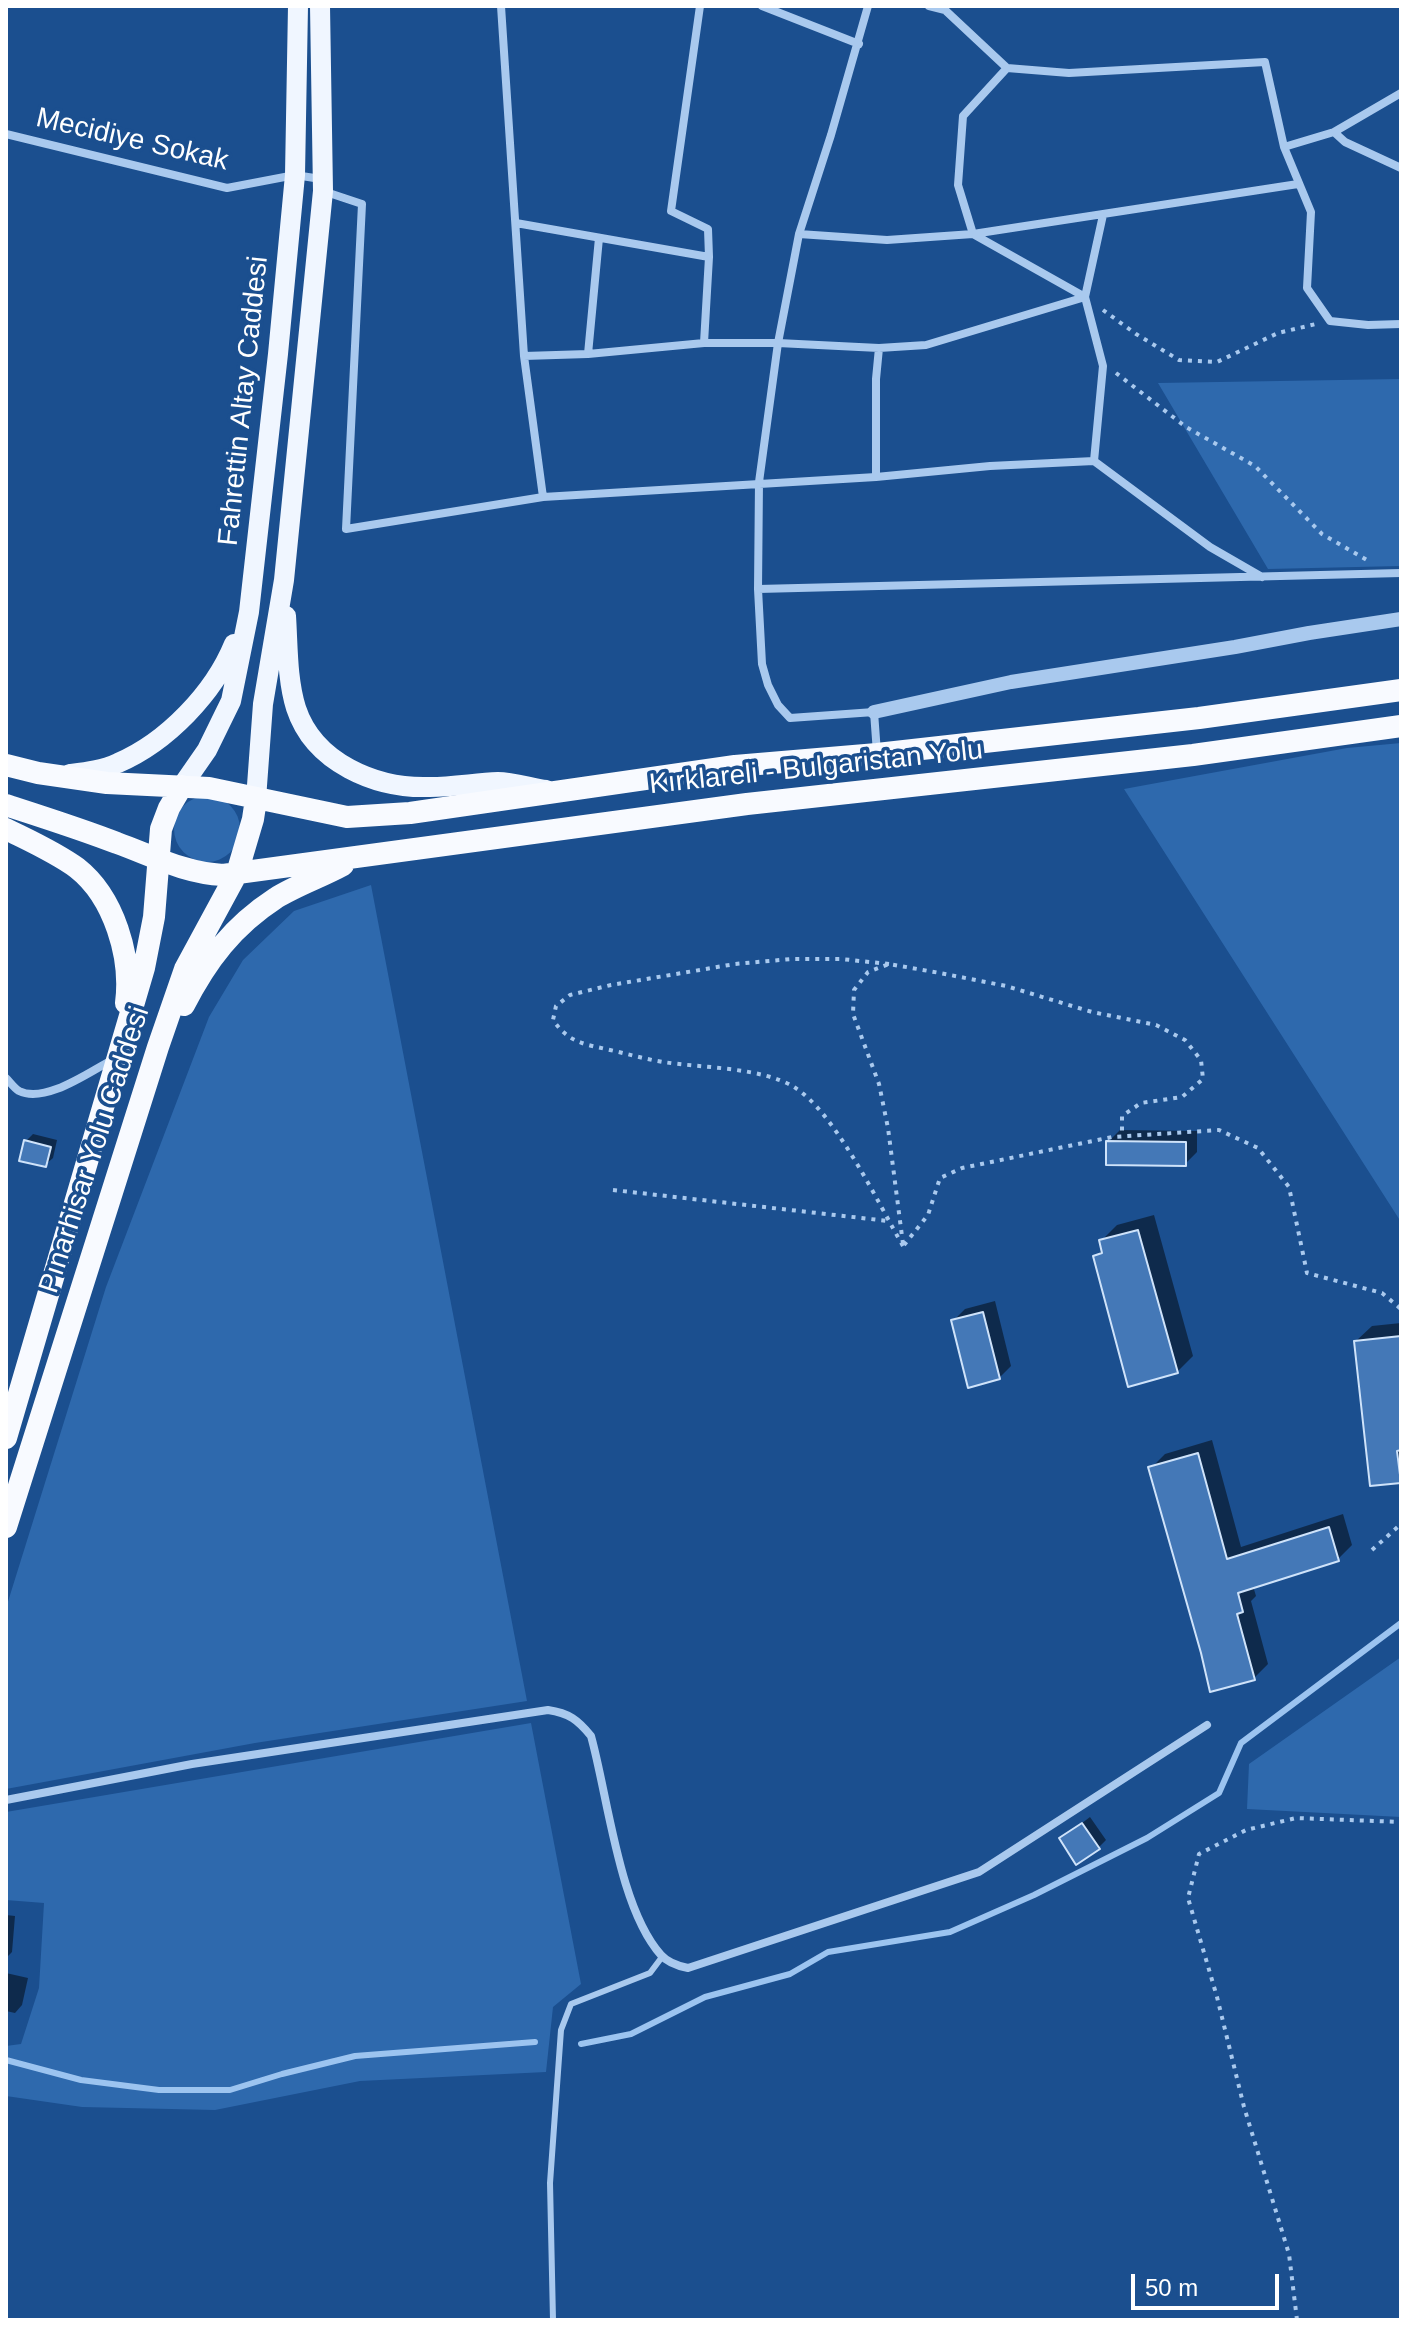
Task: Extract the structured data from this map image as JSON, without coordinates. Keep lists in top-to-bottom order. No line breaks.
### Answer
{"streets":{"highway":["Kırklareli - Bulgaristan Yolu","Pınarhisar Yolu Caddesi"],"main road":["Fahrettin Altay Caddesi"],"street":["Mecidiye Sokak"]},"crossings":[["Mecidiye Sokak","Fahrettin Altay Caddesi"],["Fahrettin Altay Caddesi","Kırklareli - Bulgaristan Yolu"],["Fahrettin Altay Caddesi","Pınarhisar Yolu Caddesi"],["Kırklareli - Bulgaristan Yolu","Pınarhisar Yolu Caddesi"]],"scale_bar":"50 m"}
